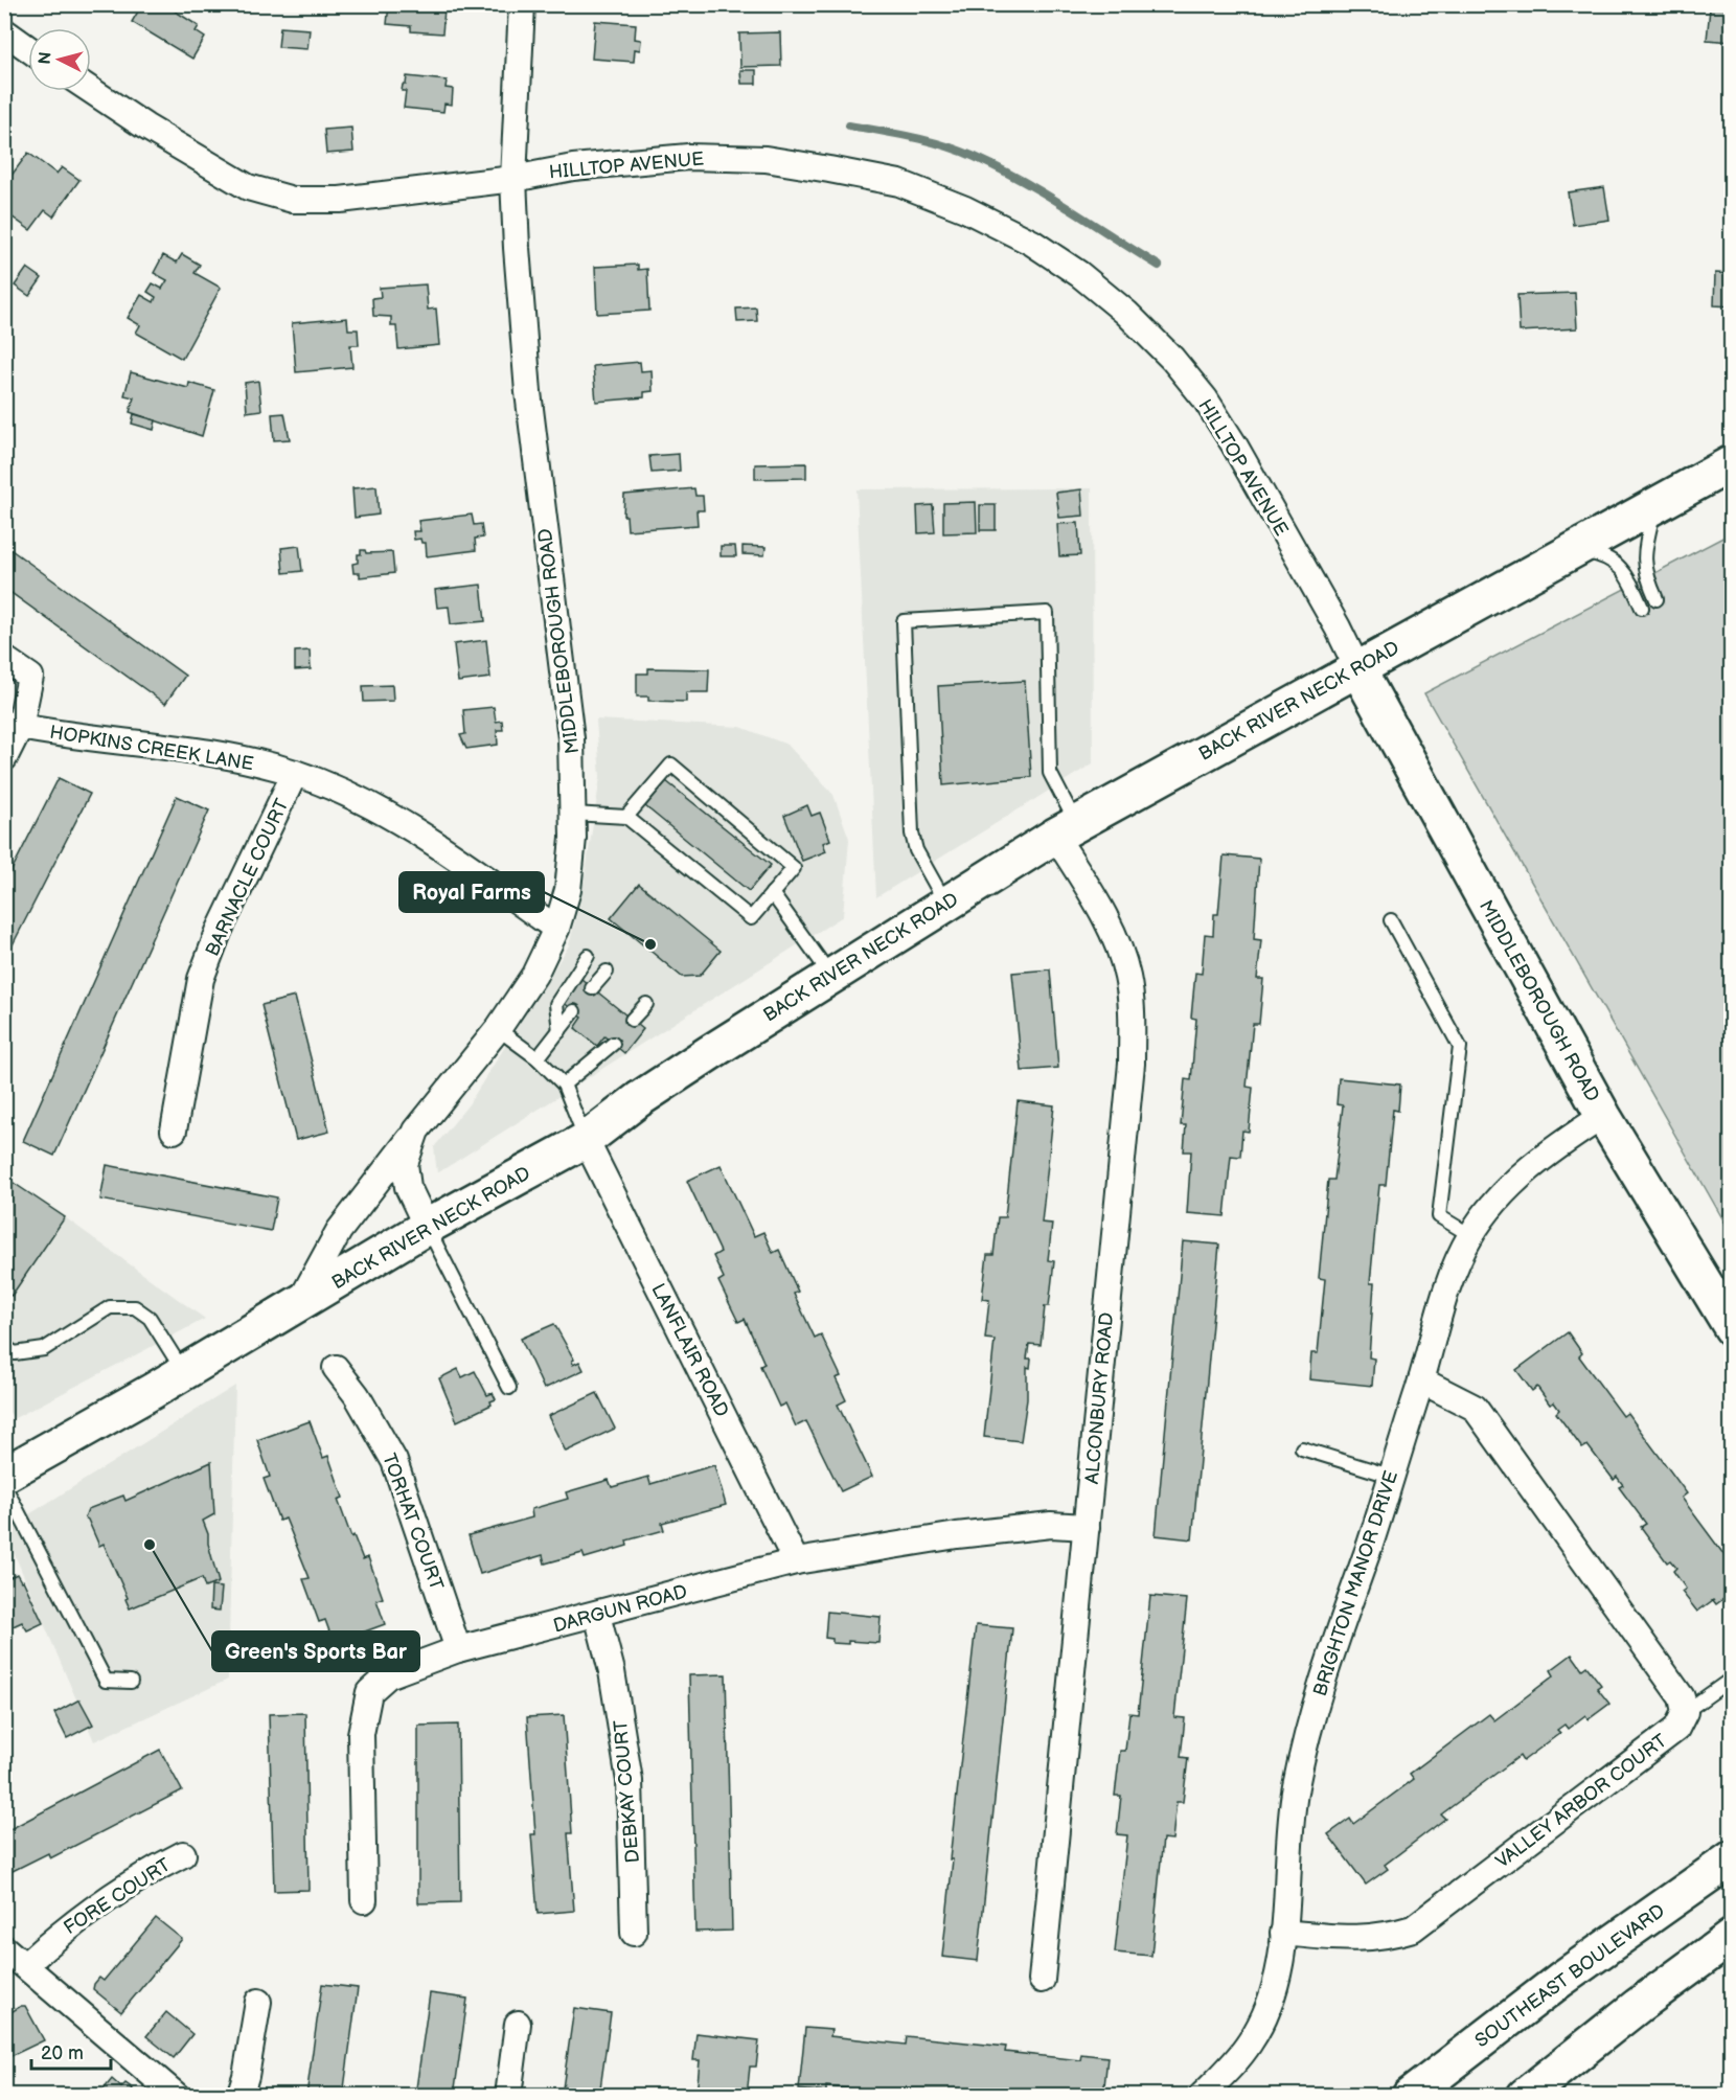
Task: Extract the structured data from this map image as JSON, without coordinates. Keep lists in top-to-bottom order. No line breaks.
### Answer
{"streets":{"street":["HILLTOP AVENUE","MIDDLEBOROUGH ROAD","BACK RIVER NECK ROAD","HOPKINS CREEK LANE","BARNACLE COURT","LANFLAIR ROAD","ALCONBURY ROAD","TORHAT COURT","BRIGHTON MANOR DRIVE","DARGUN ROAD","DEBKAY COURT","VALLEY ARBOR COURT","FORE COURT","SOUTHEAST BOULEVARD"]},"crossings":[["HILLTOP AVENUE","MIDDLEBOROUGH ROAD"],["HILLTOP AVENUE","BACK RIVER NECK ROAD"],["MIDDLEBOROUGH ROAD","BACK RIVER NECK ROAD"],["MIDDLEBOROUGH ROAD","HOPKINS CREEK LANE"],["MIDDLEBOROUGH ROAD","BRIGHTON MANOR DRIVE"],["BACK RIVER NECK ROAD","LANFLAIR ROAD"],["BACK RIVER NECK ROAD","ALCONBURY ROAD"],["HOPKINS CREEK LANE","BARNACLE COURT"],["LANFLAIR ROAD","DARGUN ROAD"],["ALCONBURY ROAD","DARGUN ROAD"],["TORHAT COURT","DARGUN ROAD"],["BRIGHTON MANOR DRIVE","VALLEY ARBOR COURT"],["DARGUN ROAD","DEBKAY COURT"]],"places":["Royal Farms","Green's Sports Bar"],"scale_bar":"20 m","north":"left"}
